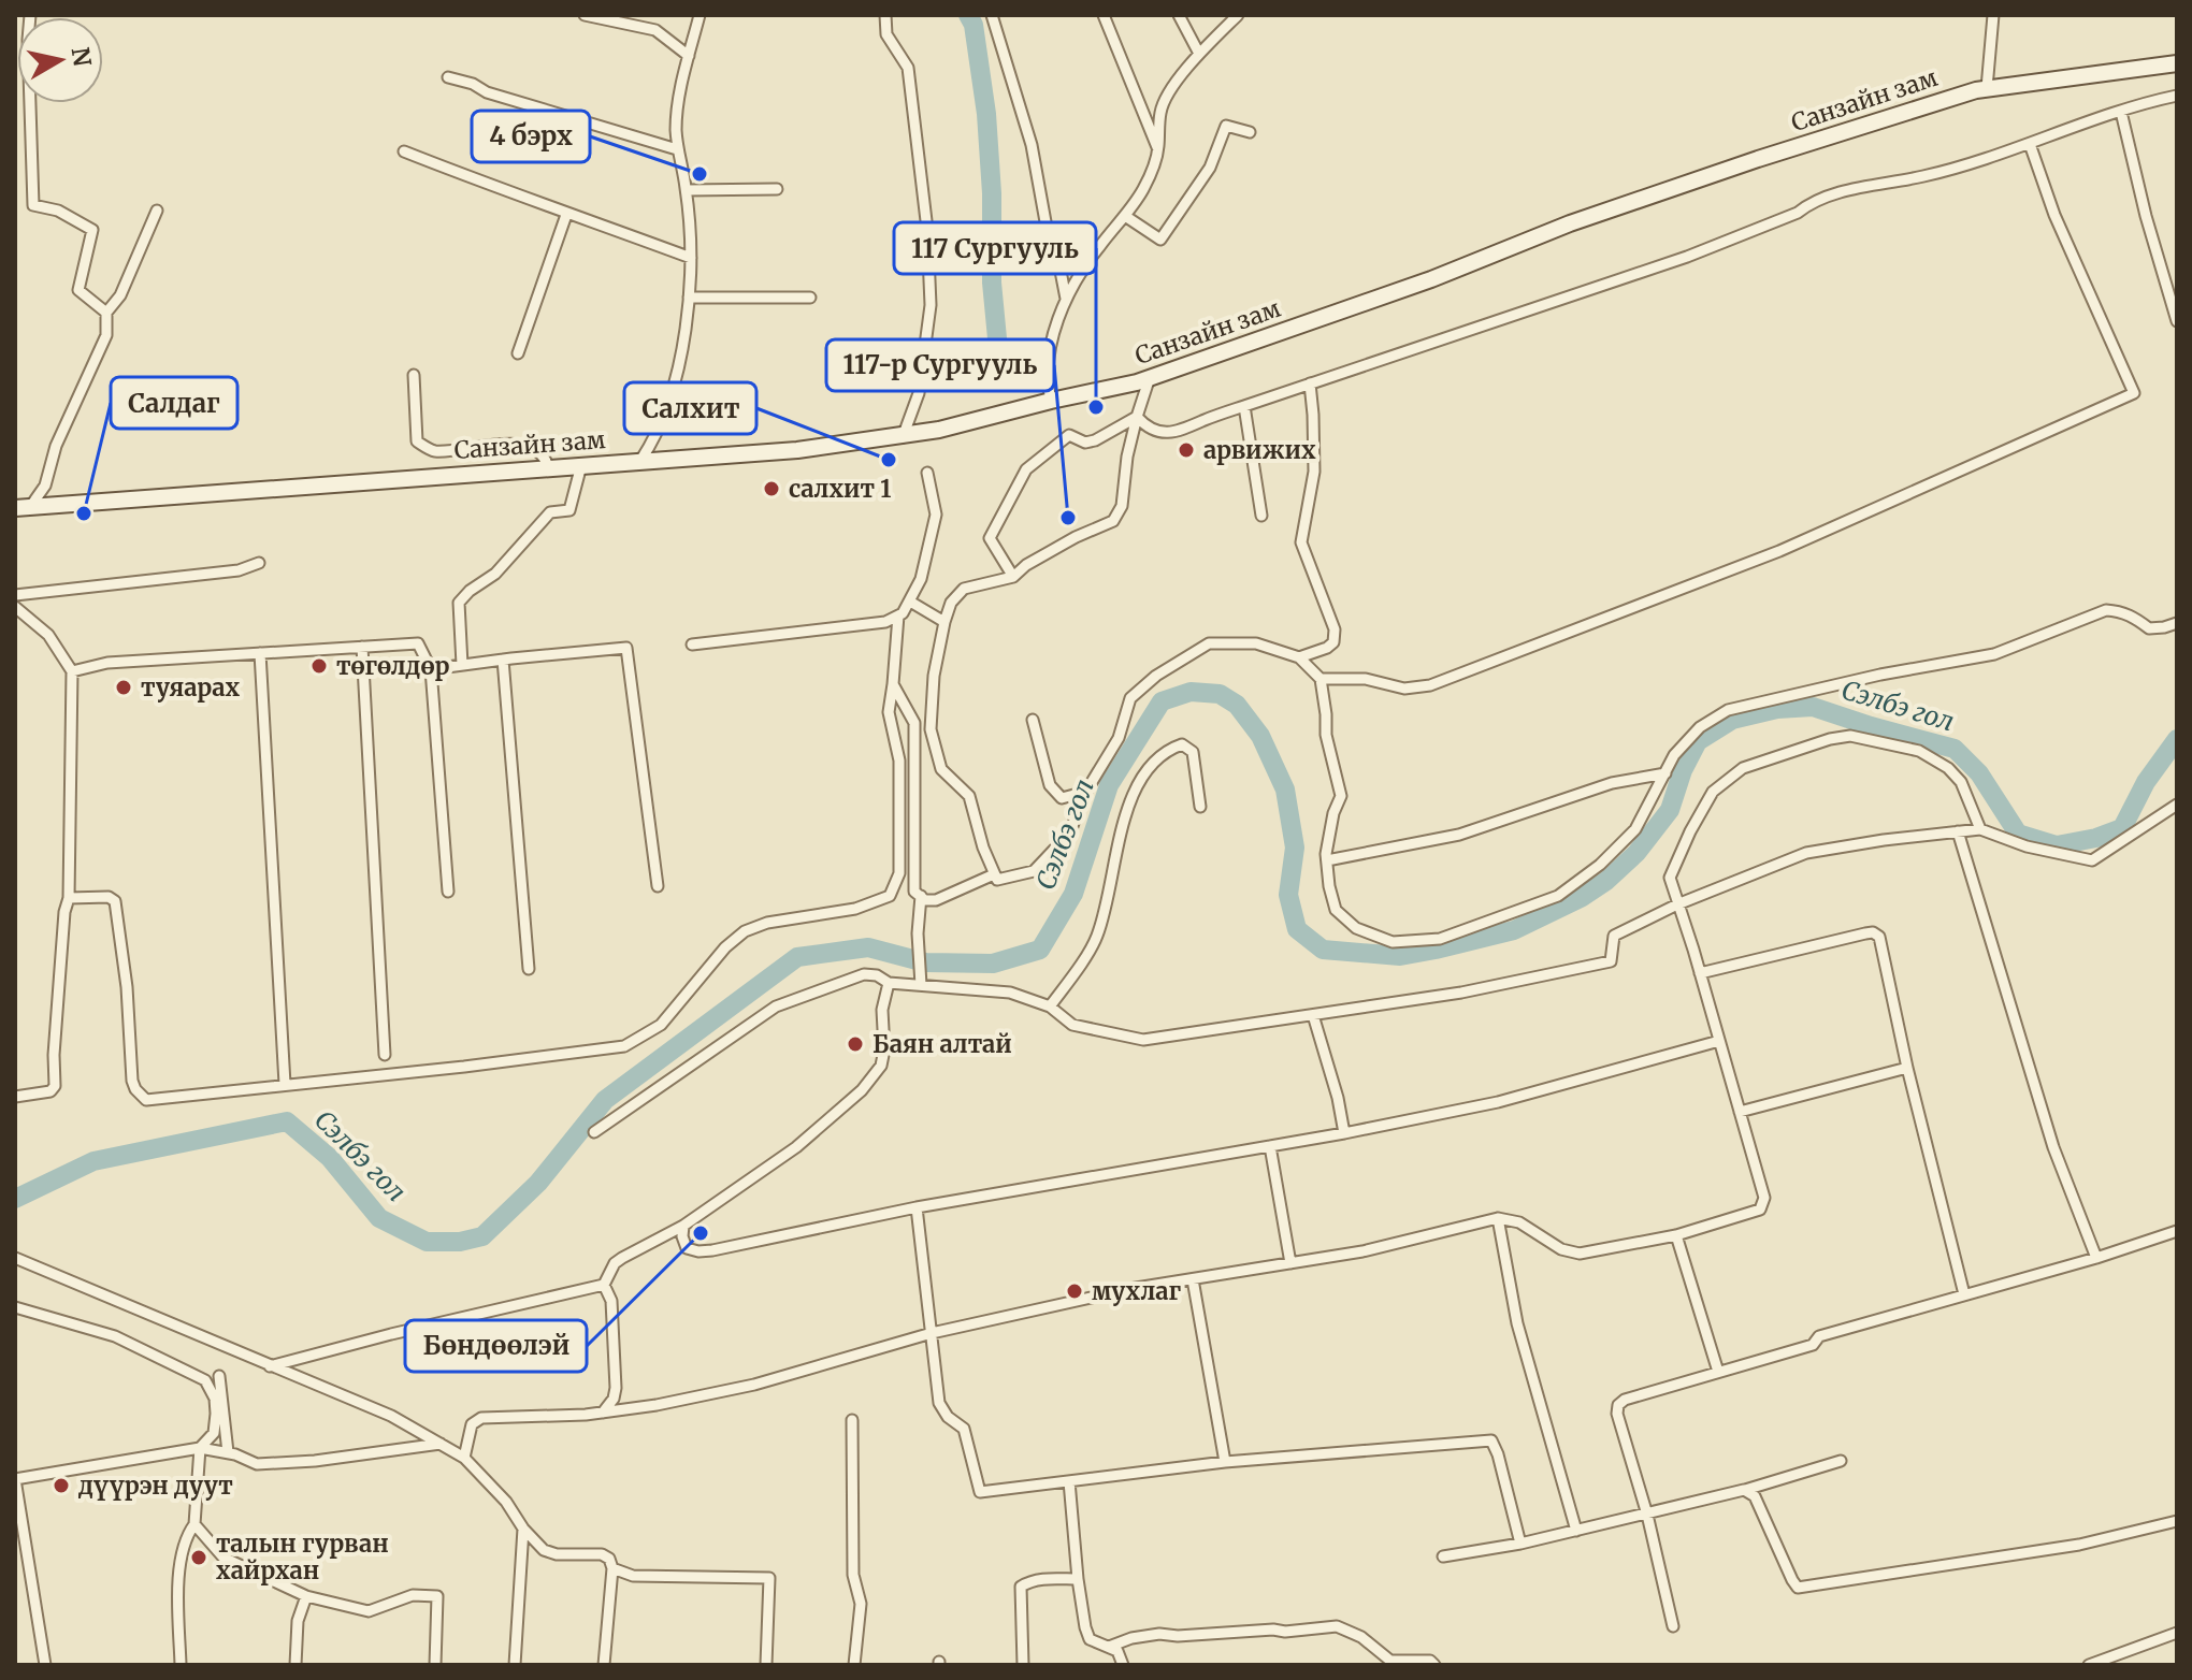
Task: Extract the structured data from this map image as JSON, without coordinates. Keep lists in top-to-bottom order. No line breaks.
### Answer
{"streets":{"main road":["Санзайн зам"]},"water":["Сэлбэ гол"],"places":["4 бэрх","117 Сургууль","арвижих","Салхит","салхит 1","Салдаг","117-р Сургууль","төгөлдөр","туяарах","Баян алтай","Бөндөөлэй","мухлаг","дүүрэн дуут","талын гурван хайрхан"],"north":"right"}
